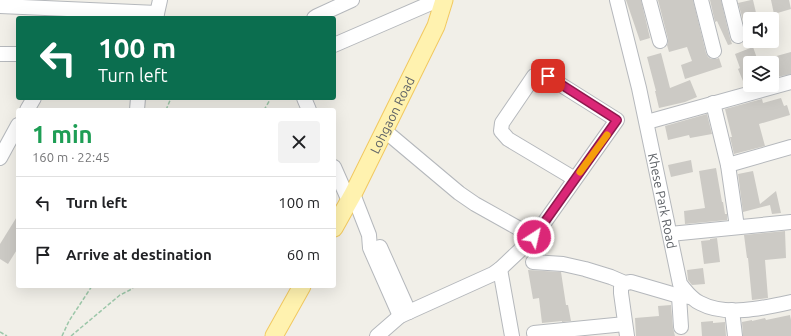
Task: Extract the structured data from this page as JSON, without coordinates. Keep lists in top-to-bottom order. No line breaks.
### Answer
{"streets":{"main road":["Lohgaon Road"],"street":["Khese Park Road"]},"page":{"turn":["100 m","Turn left"],"heading":["1 min","160 m · 22:45"],"list":[{"name":"Turn left","value":"100 m"},{"name":"Arrive at destination","value":"60 m"}]}}
